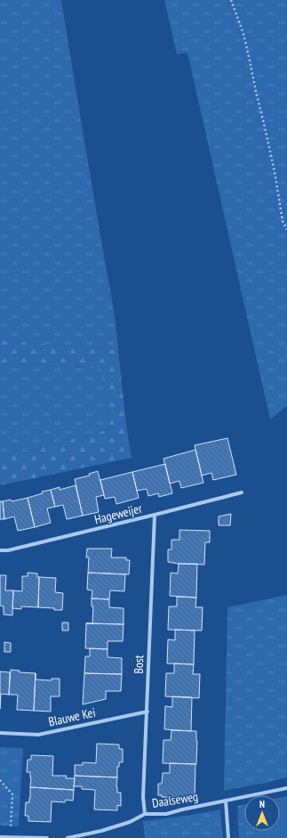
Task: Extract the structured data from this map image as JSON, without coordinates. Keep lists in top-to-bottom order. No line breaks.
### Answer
{"streets":{"street":["Hageweijer","Bost","Blauwe Kei","Daalseweg"]},"crossings":[["Hageweijer","Bost"],["Bost","Blauwe Kei"],["Bost","Daalseweg"]],"north":"top"}
